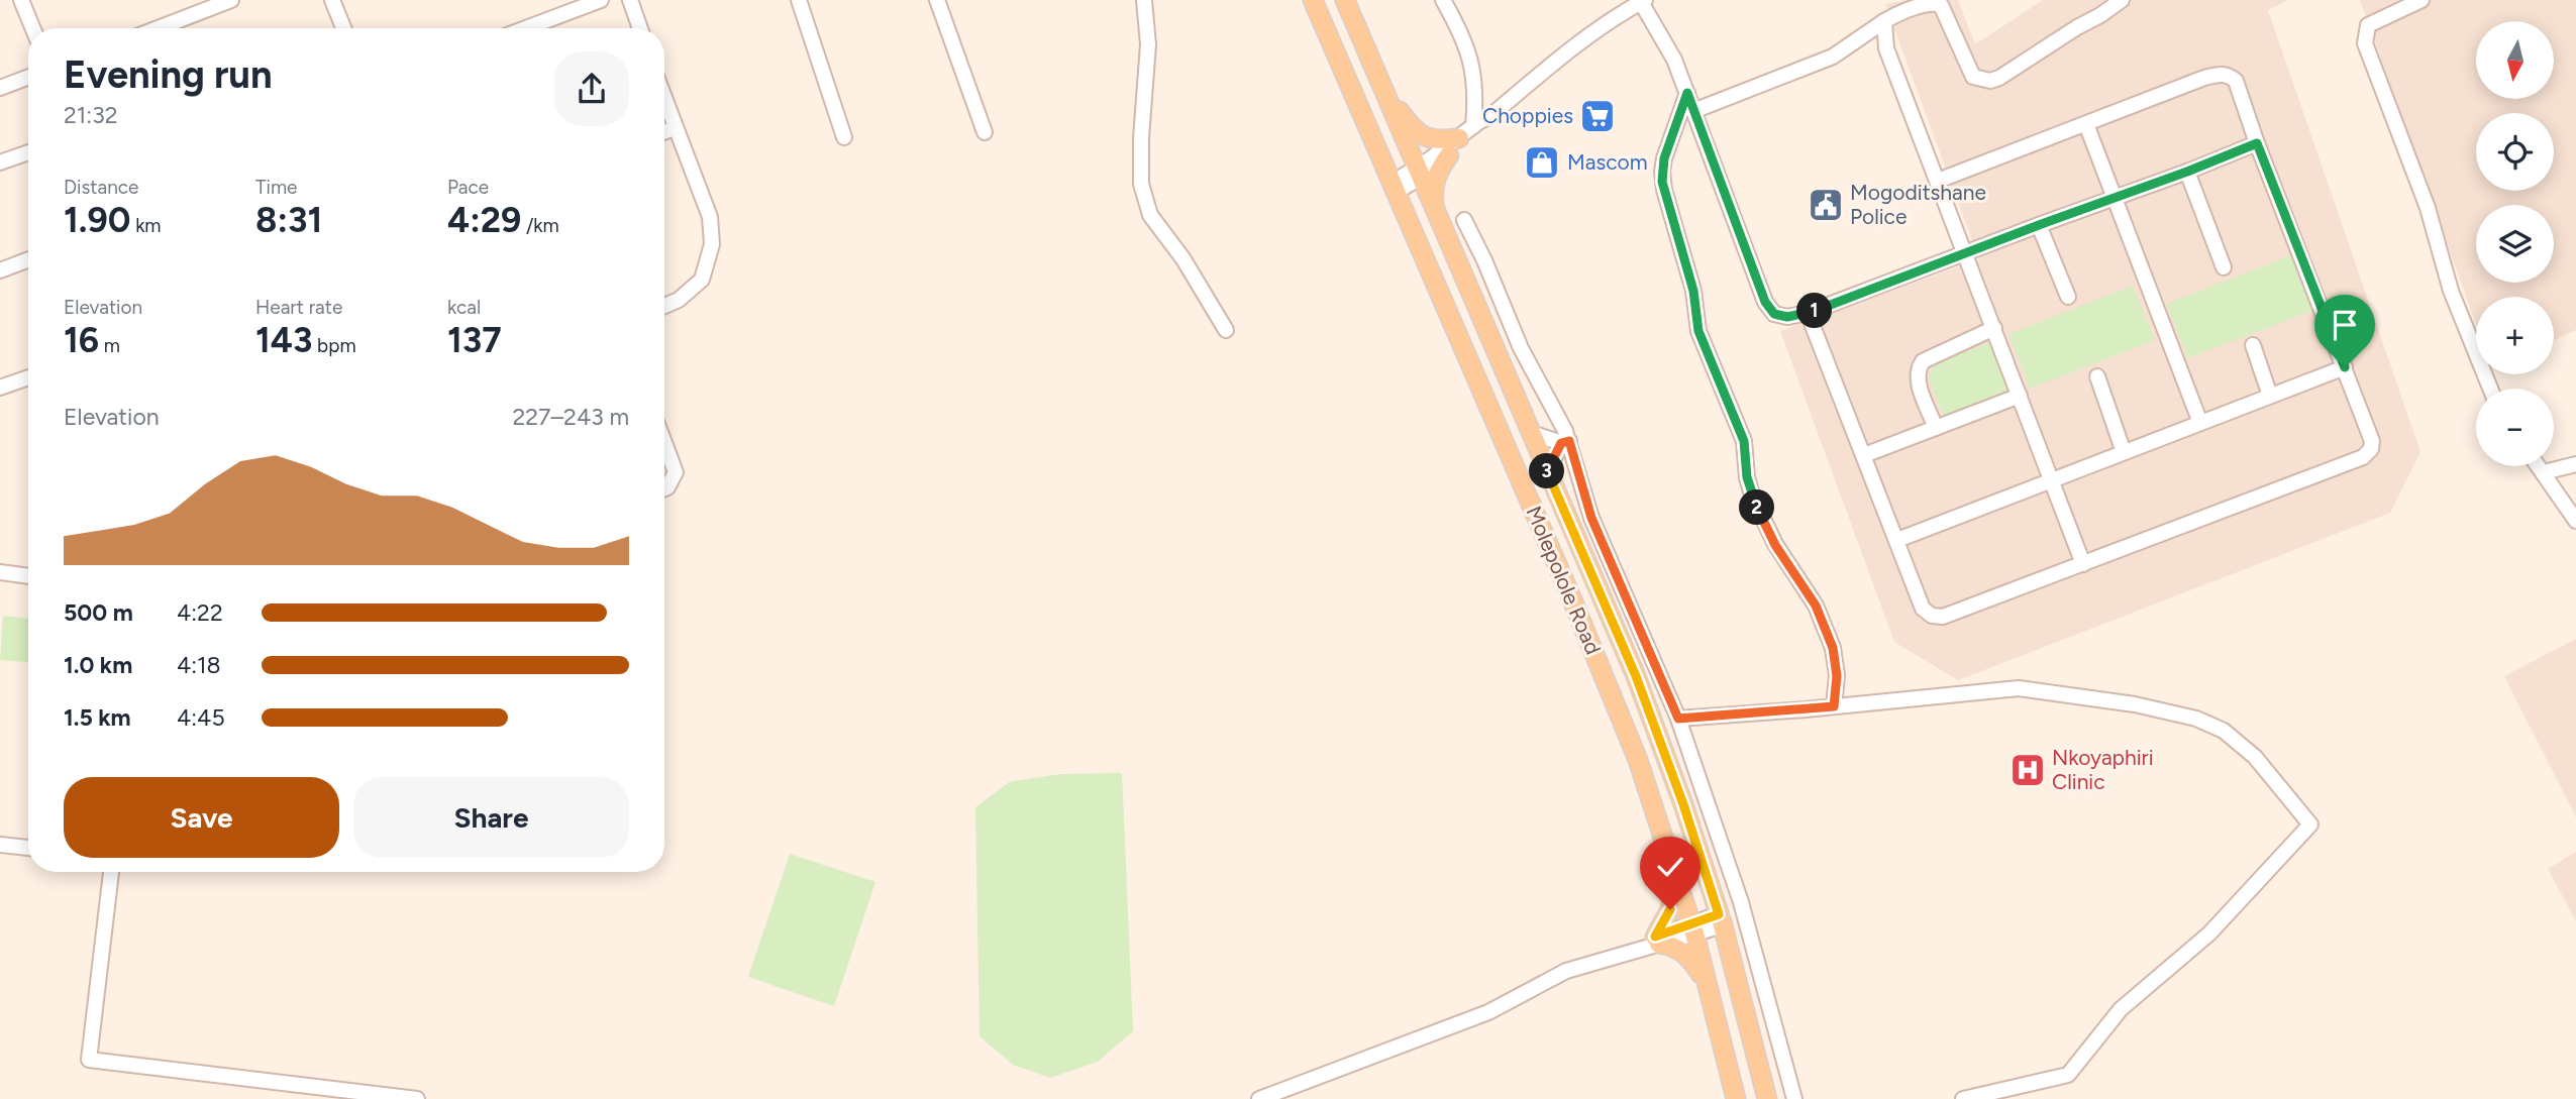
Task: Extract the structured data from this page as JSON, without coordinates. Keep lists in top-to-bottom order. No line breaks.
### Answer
{"streets":{"main road":["Molepolole Road"]},"places":{"supermarket":["Choppies"],"shop":["Mascom"],"public building":["Mogoditshane Police"],"hospital":["Nkoyaphiri Clinic"]},"north":"bottom","page":{"map_buttons":["+","−"],"heading":["Evening run","21:32"],"stats":[["Distance","1.90 km"],["Time","8:31"],["Pace","4:29 /km"],["Elevation","16 m"],["Heart rate","143 bpm"],["kcal","137"]],"pins":["1","3","2"],"chart":["Elevation","227–243 m"],"list":[{"name":"500 m","note":"4:22"},{"name":"1.0 km","note":"4:18"},{"name":"1.5 km","note":"4:45"}],"buttons":["Save","Share"]}}
